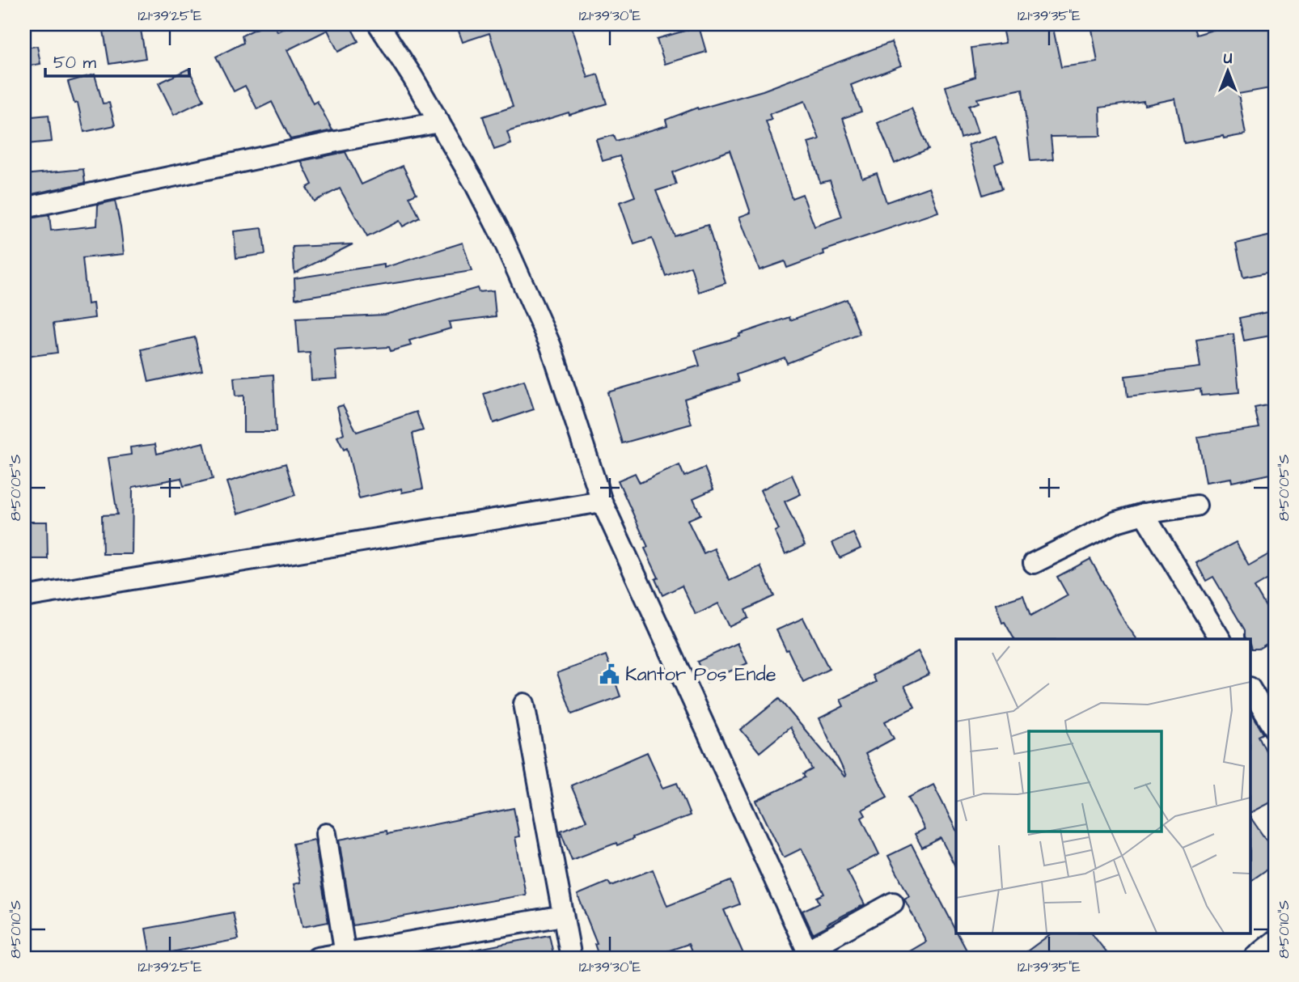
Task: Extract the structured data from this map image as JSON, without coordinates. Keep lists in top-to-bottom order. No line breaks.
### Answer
{"places":{"public building":["Kantor Pos Ende"]},"scale_bar":"50 m","north":"top","coordinates":["121°39'25\"E","121°39'30\"E","121°39'35\"E","8°50'05\"S","8°50'10\"S"]}
